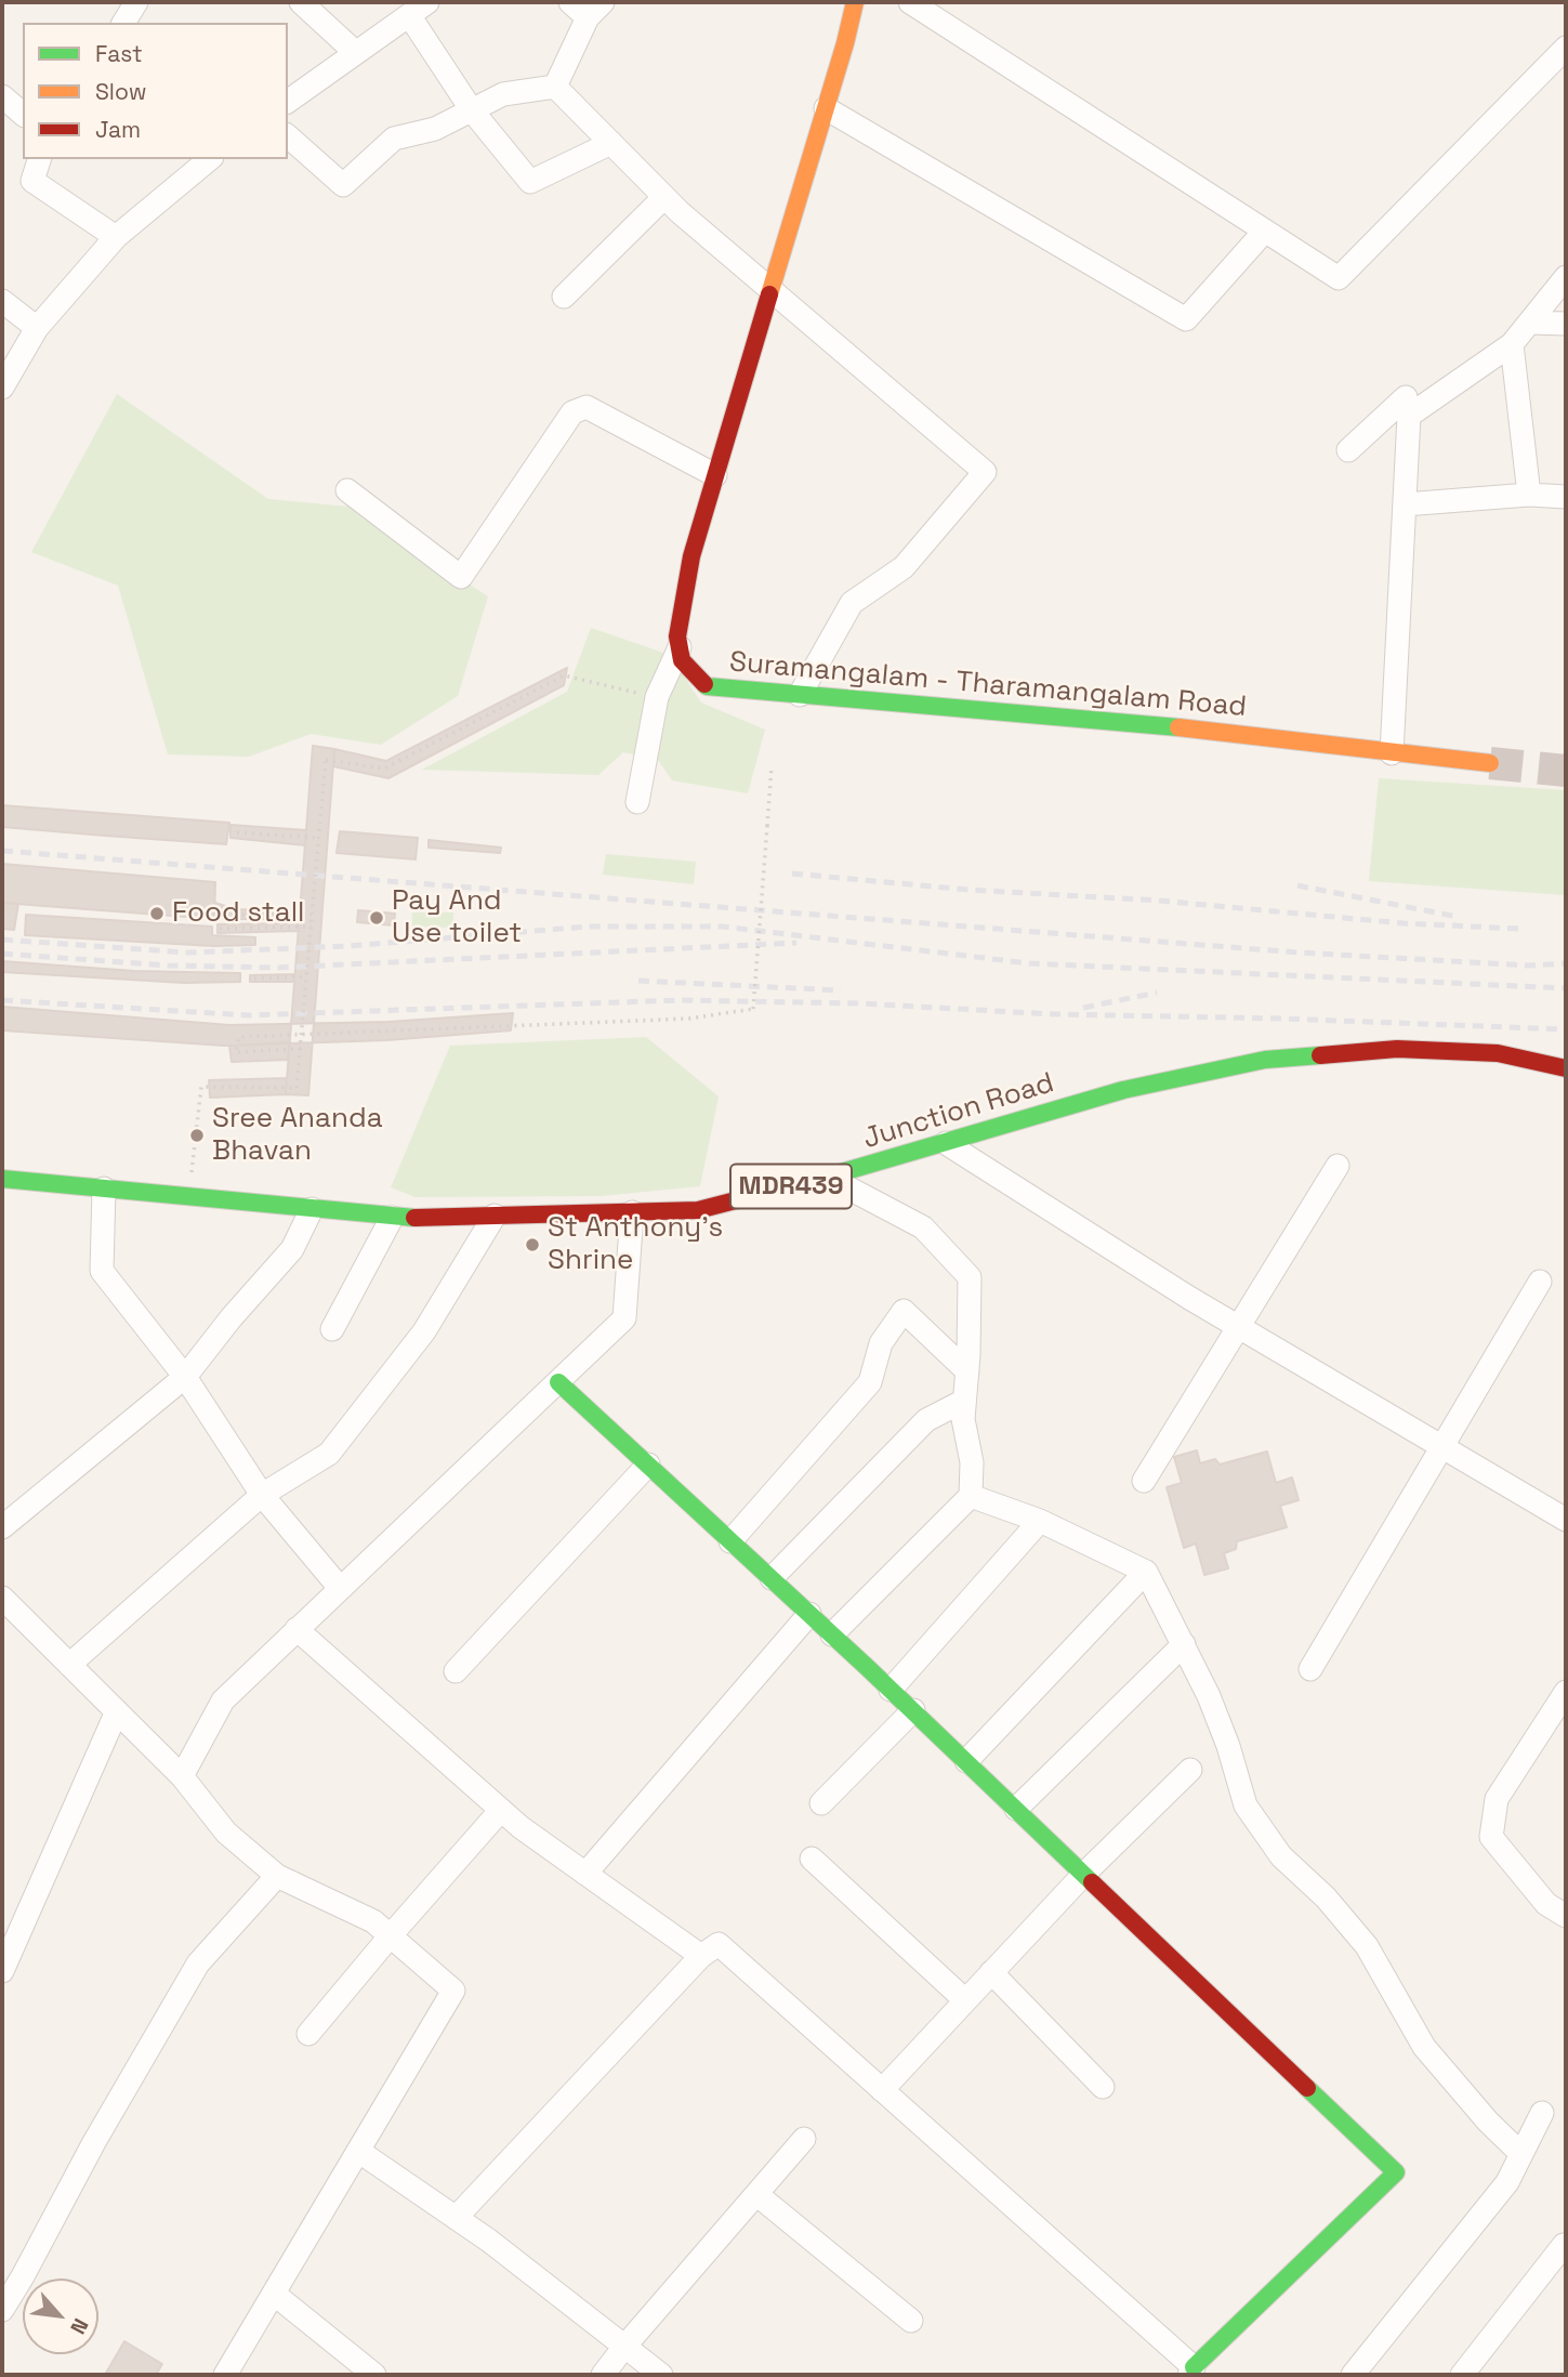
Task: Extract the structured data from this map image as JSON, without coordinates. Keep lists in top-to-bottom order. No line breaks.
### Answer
{"streets":{"main road":["Suramangalam - Tharamangalam Road","Junction Road","MDR439"]},"places":["Food stall","Pay And Use toilet","Sree Ananda Bhavan","St Anthony's Shrine"],"legend":["Fast","Slow","Jam"],"north":"bottom right"}
